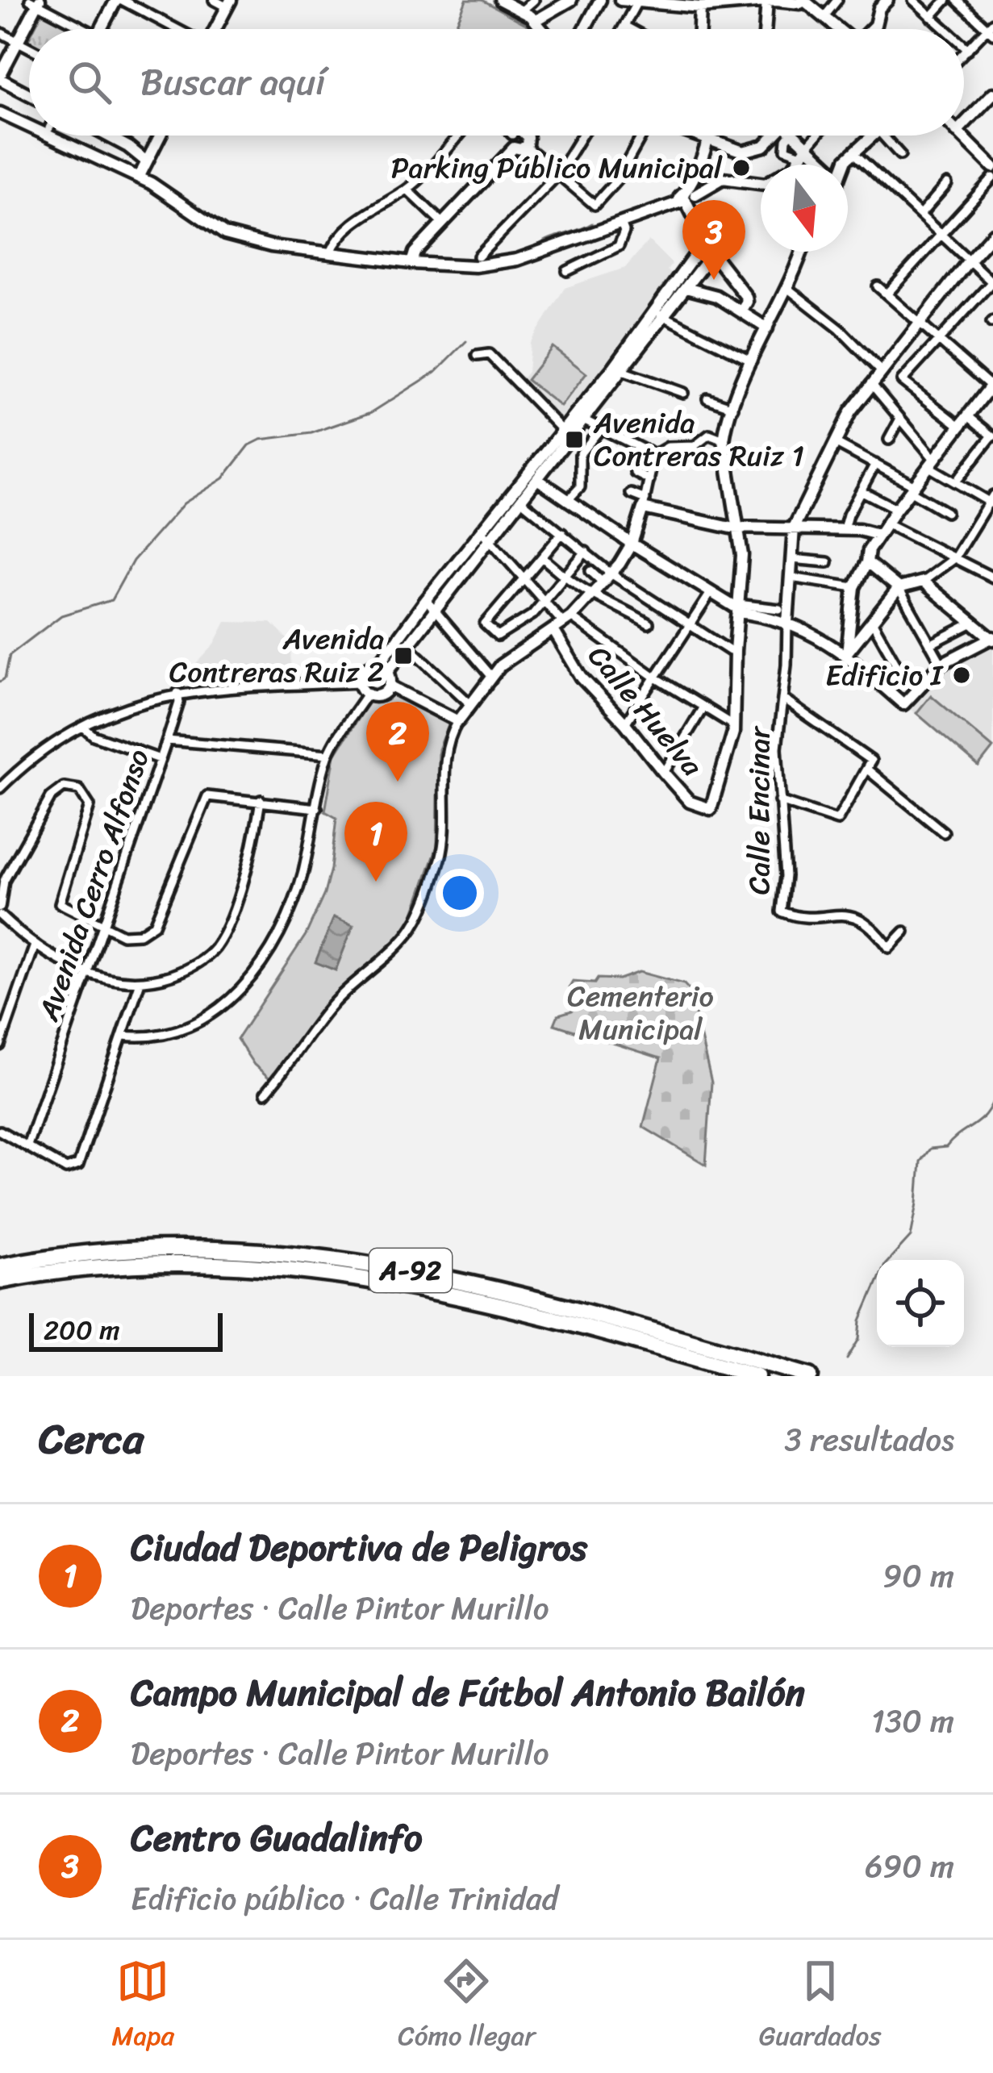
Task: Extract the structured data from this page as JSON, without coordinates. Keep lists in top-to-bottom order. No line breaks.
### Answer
{"streets":{"highway":["A-92"],"street":["Calle Huelva","Calle Encinar","Avenida Cerro Alfonso"]},"parks":["Cementerio Municipal"],"places":{"other":["Parking Público Municipal","Edificio I"],"transit":["Avenida Contreras Ruiz 1","Avenida Contreras Ruiz 2"]},"scale_bar":"200 m","north":"bottom","page":{"search":"Buscar aquí","pins":["3","2","1"],"scale":"200 m","heading":["Cerca","3 resultados"],"list":[{"mark":"1","name":"Ciudad Deportiva de Peligros","note":"Deportes · Calle Pintor Murillo","value":"90 m"},{"mark":"2","name":"Campo Municipal de Fútbol Antonio Bailón","note":"Deportes · Calle Pintor Murillo","value":"130 m"},{"mark":"3","name":"Centro Guadalinfo","note":"Edificio público · Calle Trinidad","value":"690 m"}],"nav":["Mapa","Cómo llegar","Guardados"]}}
